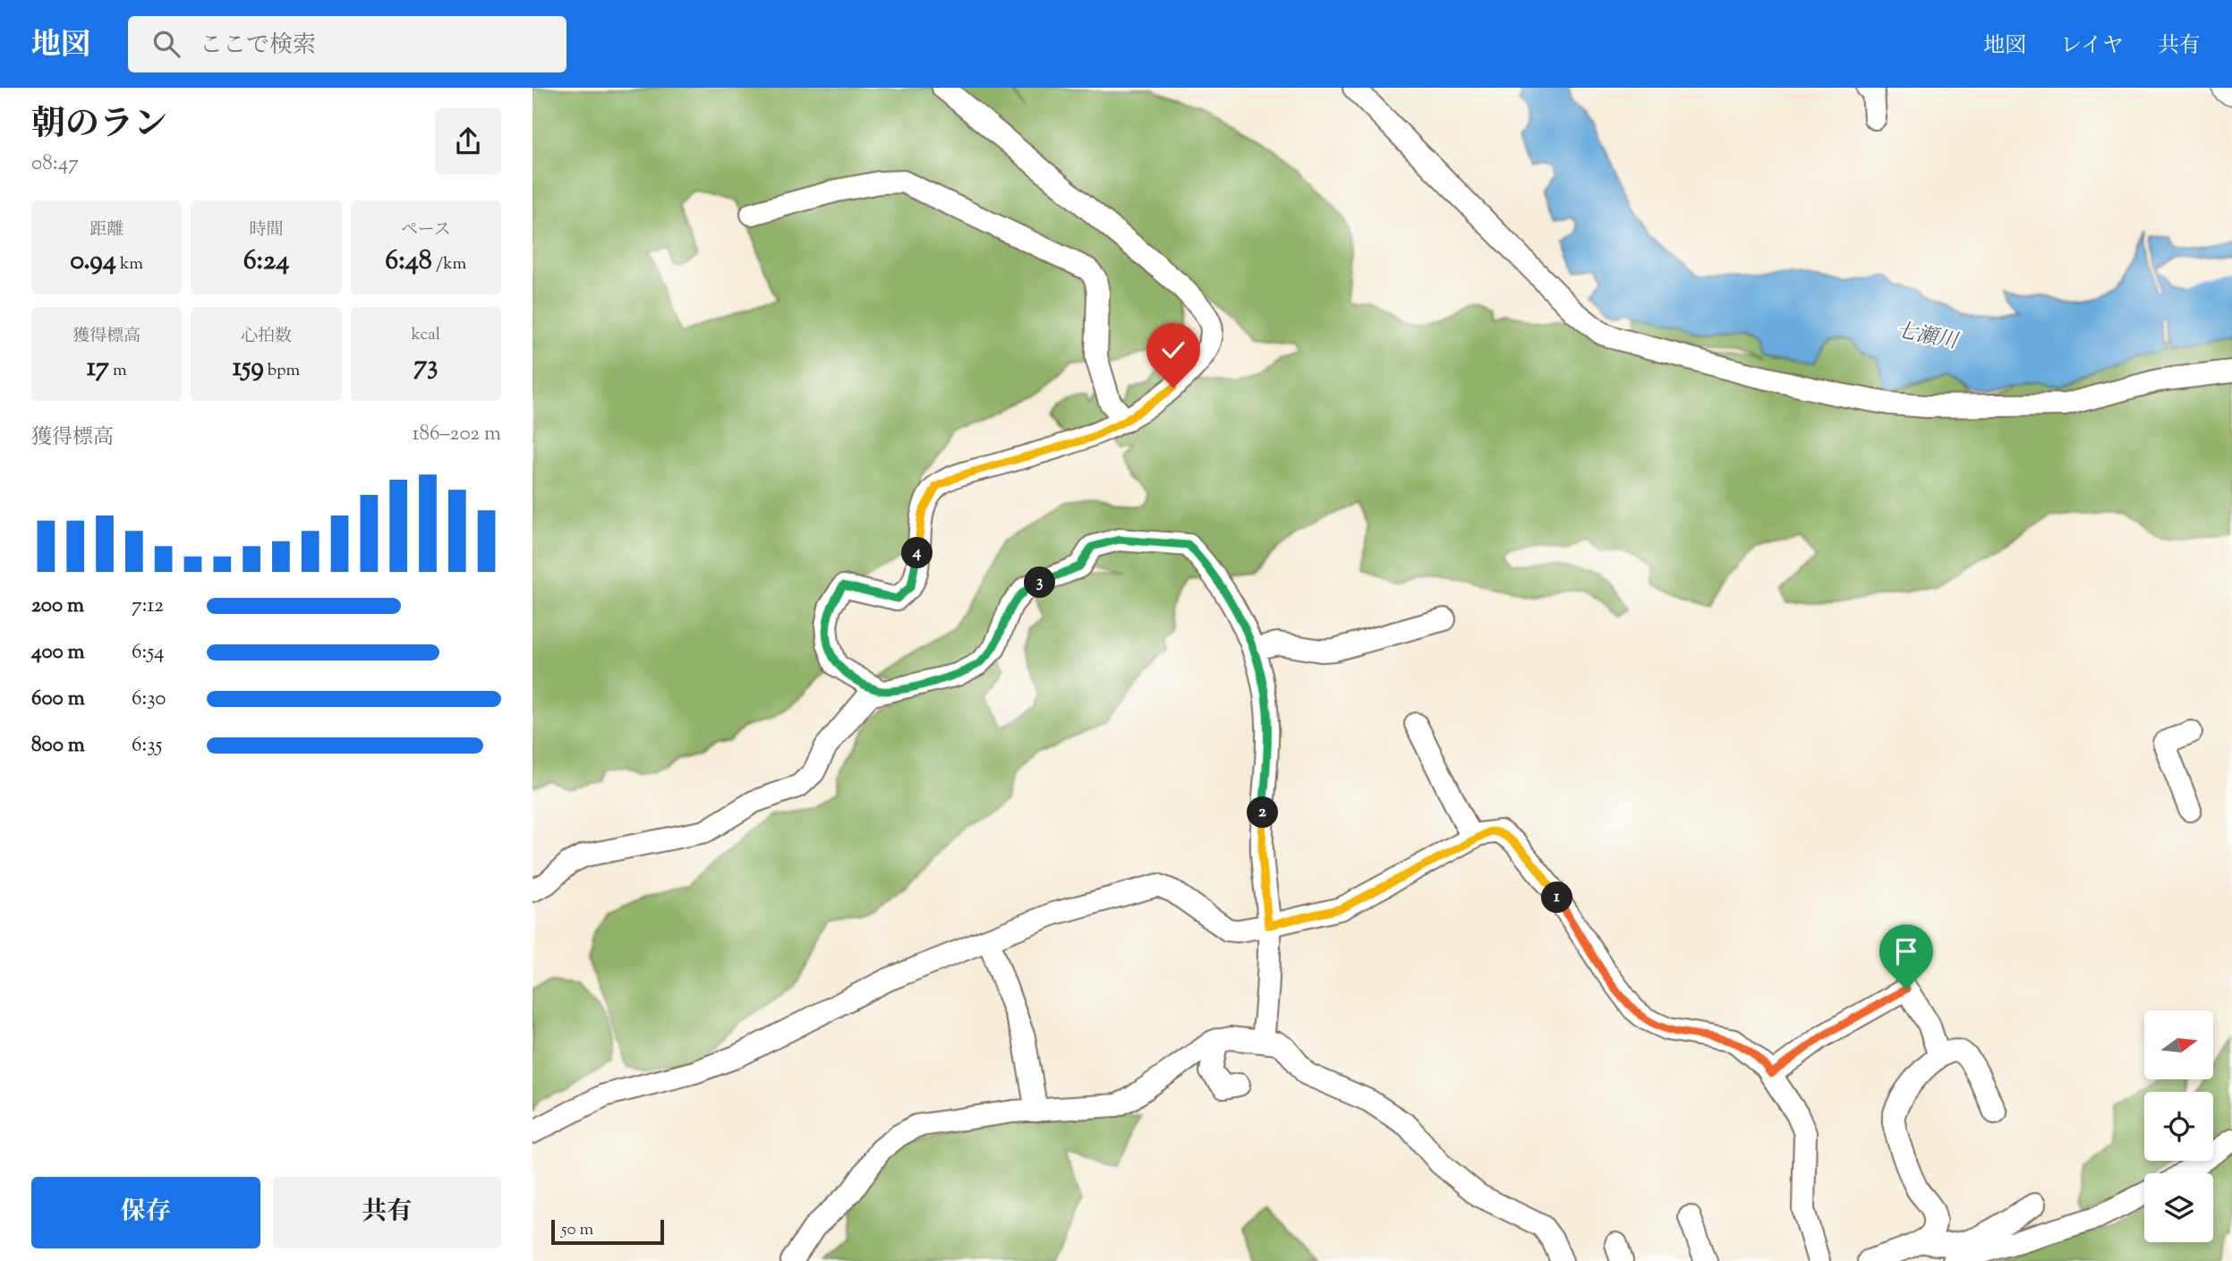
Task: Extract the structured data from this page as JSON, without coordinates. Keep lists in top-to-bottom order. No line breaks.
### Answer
{"water":["七瀬川"],"scale_bar":"50 m","north":"right","page":{"header":"地図","search":"ここで検索","nav":["地図","レイヤ","共有"],"heading":["朝のラン","08:47"],"stats":[["距離","0.94 km"],["時間","6:24"],["ペース","6:48 /km"],["獲得標高","17 m"],["心拍数","159 bpm"],["kcal","73"]],"chart":["獲得標高","186–202 m"],"pins":["4","3","2","1"],"list":[{"name":"200 m","note":"7:12"},{"name":"400 m","note":"6:54"},{"name":"600 m","note":"6:30"},{"name":"800 m","note":"6:35"}],"buttons":["保存","共有"],"scale":"50 m"}}
